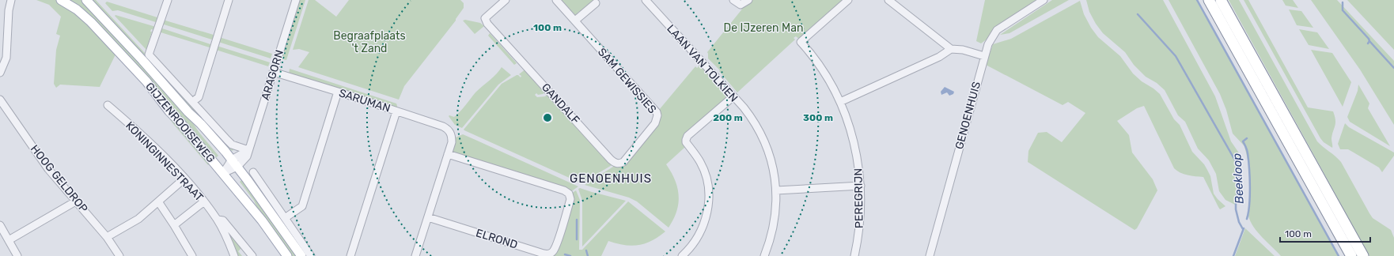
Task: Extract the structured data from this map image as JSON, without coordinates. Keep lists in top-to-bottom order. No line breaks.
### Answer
{"streets":{"main road":["GIJZENROOISEWEG"],"street":["LAAN VAN TOLKIEN","ARAGORN","SAM GEWISSIES","SARUMAN","GANDALF","GENOENHUIS","KONINGINNESTRAAT","HOOG GELDROP","PEREGRIJN","ELROND"]},"crossings":[["ARAGORN","SARUMAN"],["ARAGORN","GIJZENROOISEWEG"],["SAM GEWISSIES","GANDALF"],["SARUMAN","ELROND"]],"districts":["GENOENHUIS"],"water":["Beekloop"],"parks":["De IJzeren Man","Begraafplaats 't Zand"],"scale_bar":"100 m","rings":["100 m","200 m","300 m"]}
